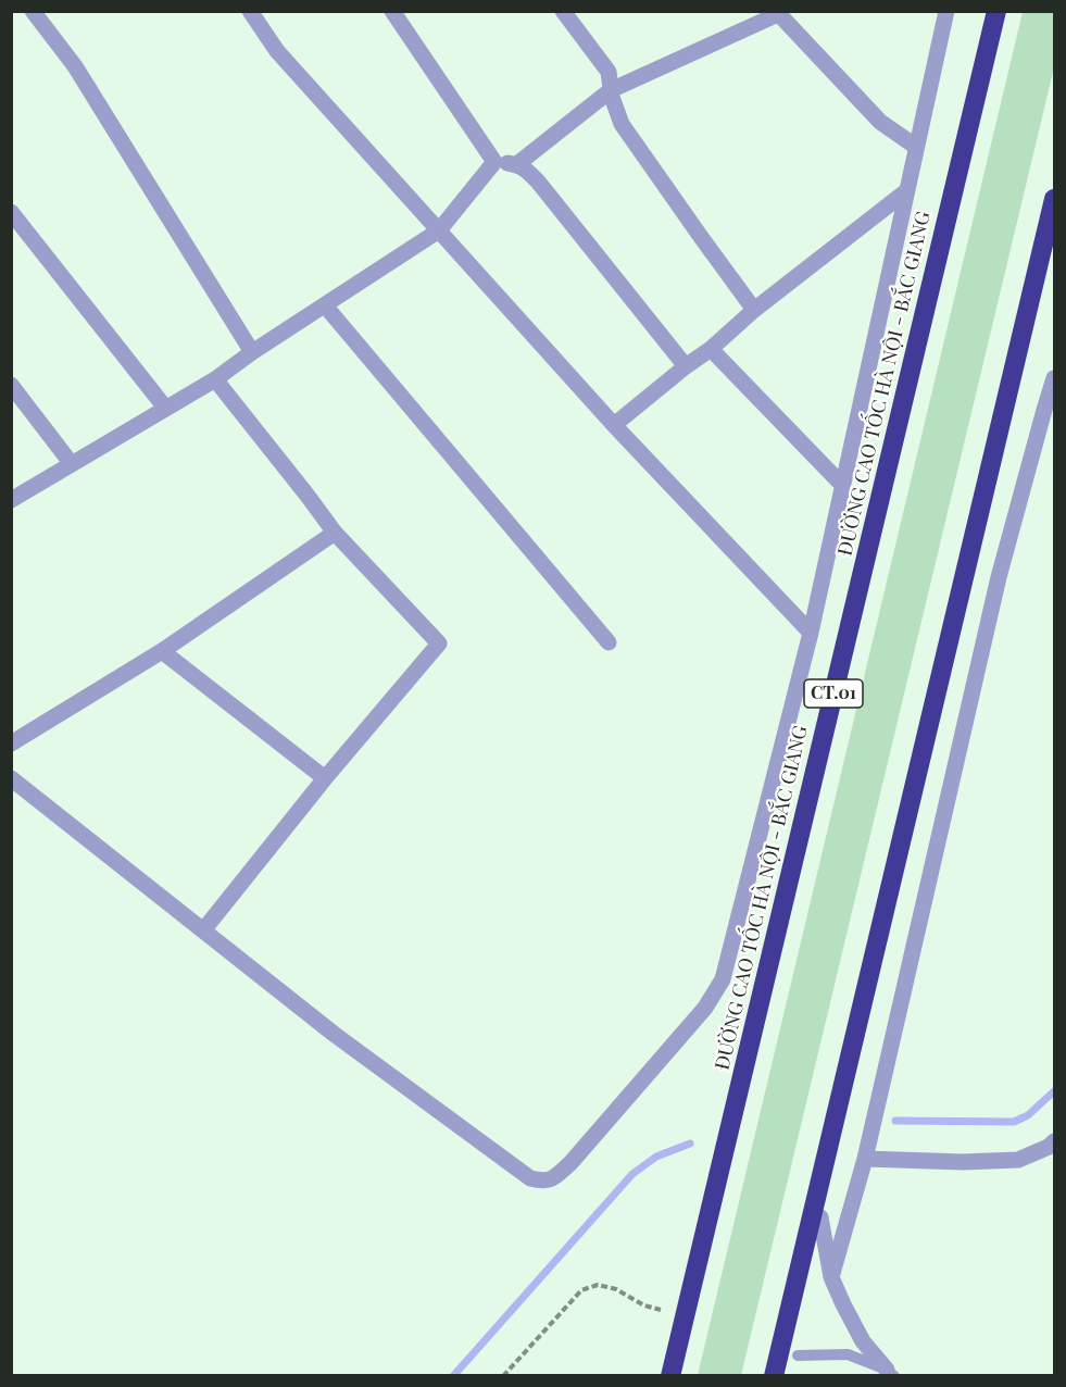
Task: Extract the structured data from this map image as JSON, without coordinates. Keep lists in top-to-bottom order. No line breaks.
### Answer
{"streets":{"highway":["ĐƯỜNG CAO TỐC HÀ NỘI - BẮC GIANG","CT.01"]}}
